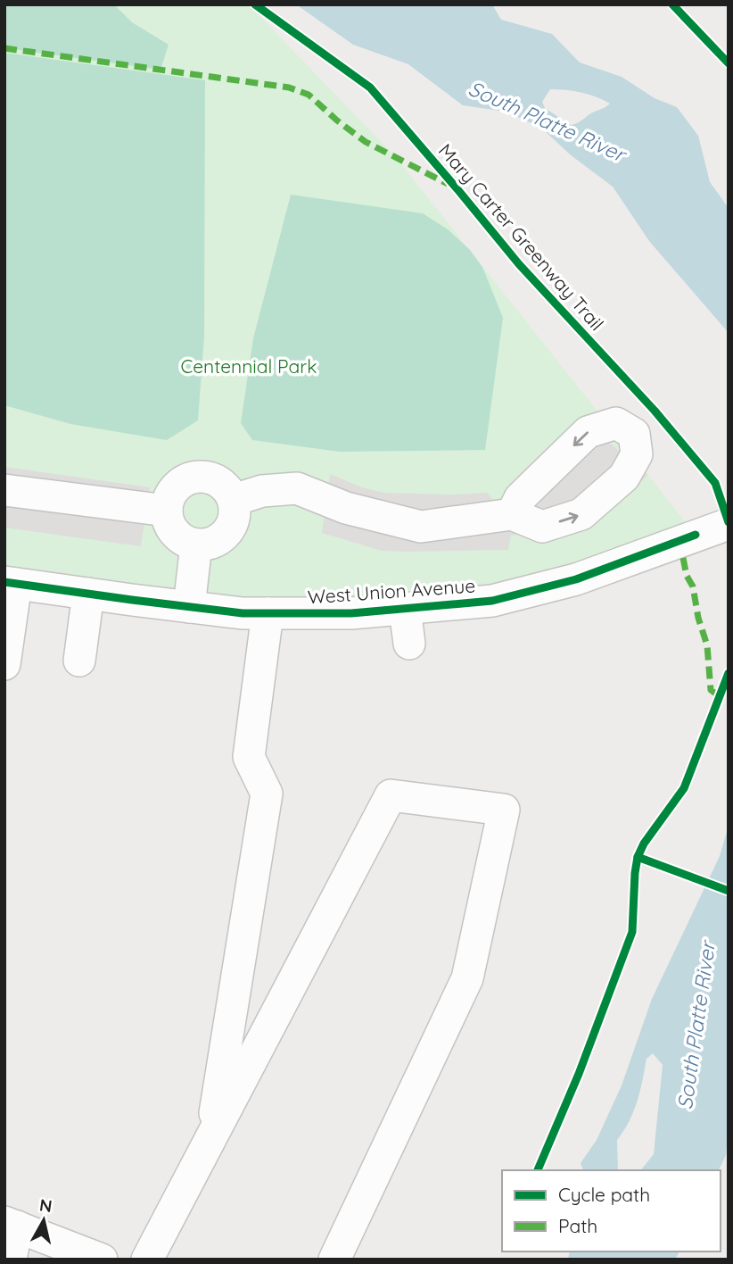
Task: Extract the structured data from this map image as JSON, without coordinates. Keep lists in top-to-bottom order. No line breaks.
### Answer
{"streets":{"street":["West Union Avenue"],"cycle path":["Mary Carter Greenway Trail"]},"water":["South Platte River"],"parks":["Centennial Park"],"legend":["Cycle path","Path"],"north":"top"}
